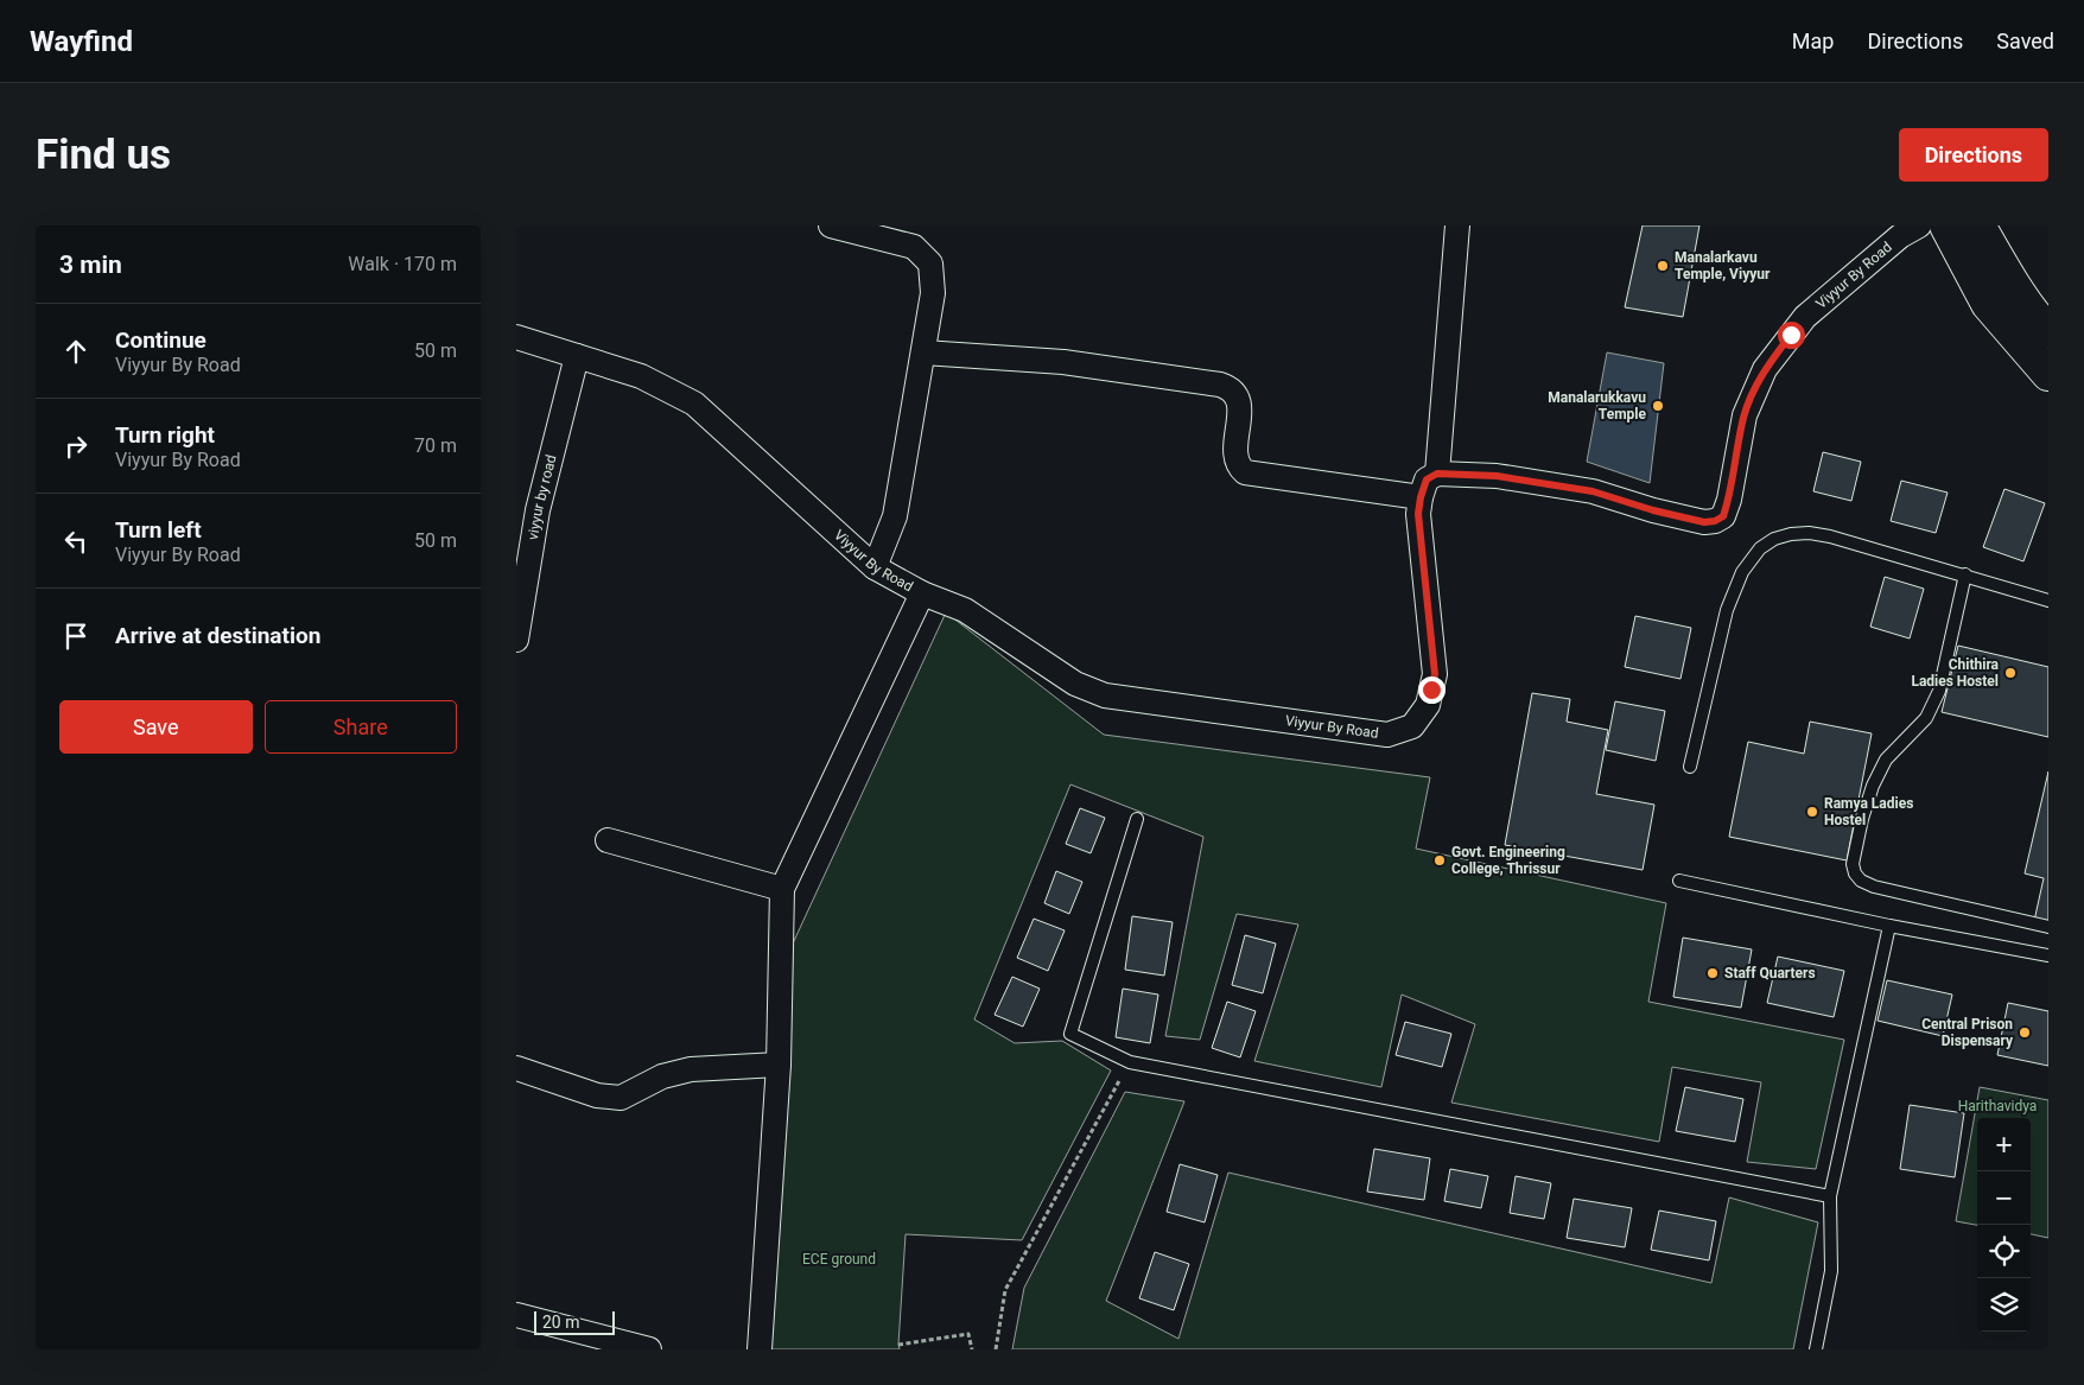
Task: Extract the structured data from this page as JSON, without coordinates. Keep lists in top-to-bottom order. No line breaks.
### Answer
{"streets":{"street":["Viyyur By Road","viyyur by road"]},"crossings":[["Viyyur By Road","viyyur by road"]],"parks":["Harithavidya","ECE ground"],"places":["Manalarkavu Temple, Viyyur","Manalarukkavu Temple","Chithira Ladies Hostel","Ramya Ladies Hostel","Govt. Engineering College, Thrissur","Staff Quarters","Central Prison Dispensary"],"scale_bar":"20 m","page":{"header":"Wayfind","nav":["Map","Directions","Saved"],"buttons":["Directions",["Save","Share"]],"title":"Find us","heading":["3 min","Walk · 170 m"],"list":[["Continue","Viyyur By Road","50 m"],["Turn right","Viyyur By Road","70 m"],["Turn left","Viyyur By Road","50 m"],"Arrive at destination"],"map_buttons":["+","−"],"scale":"20 m"}}
